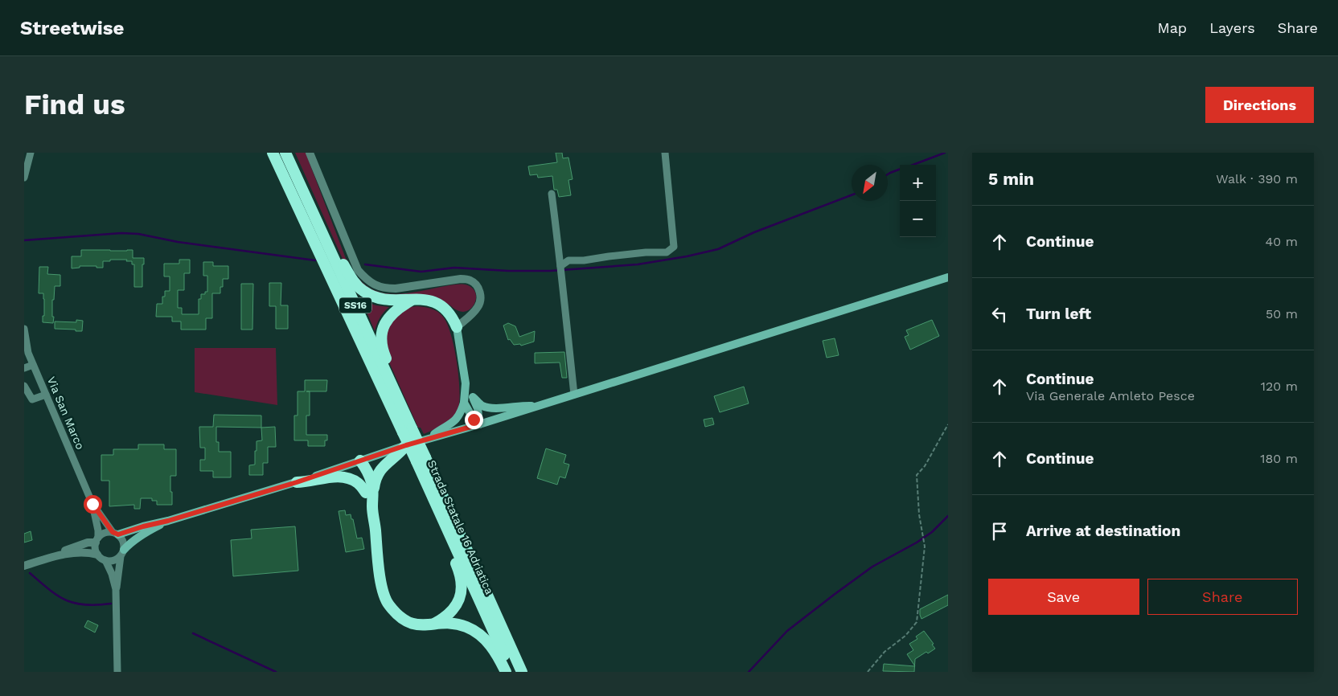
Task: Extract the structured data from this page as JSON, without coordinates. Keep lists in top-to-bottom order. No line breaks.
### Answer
{"streets":{"highway":["SS16","Strada Statale 16 Adriatica"],"street":["Via San Marco"]},"north":"bottom left","page":{"header":"Streetwise","nav":["Map","Layers","Share"],"buttons":["Directions",["Save","Share"]],"title":"Find us","heading":["5 min","Walk · 390 m"],"map_buttons":["+","−"],"list":[["Continue","40 m"],["Turn left","50 m"],["Continue","Via Generale Amleto Pesce","120 m"],["Continue","180 m"],"Arrive at destination"]}}
